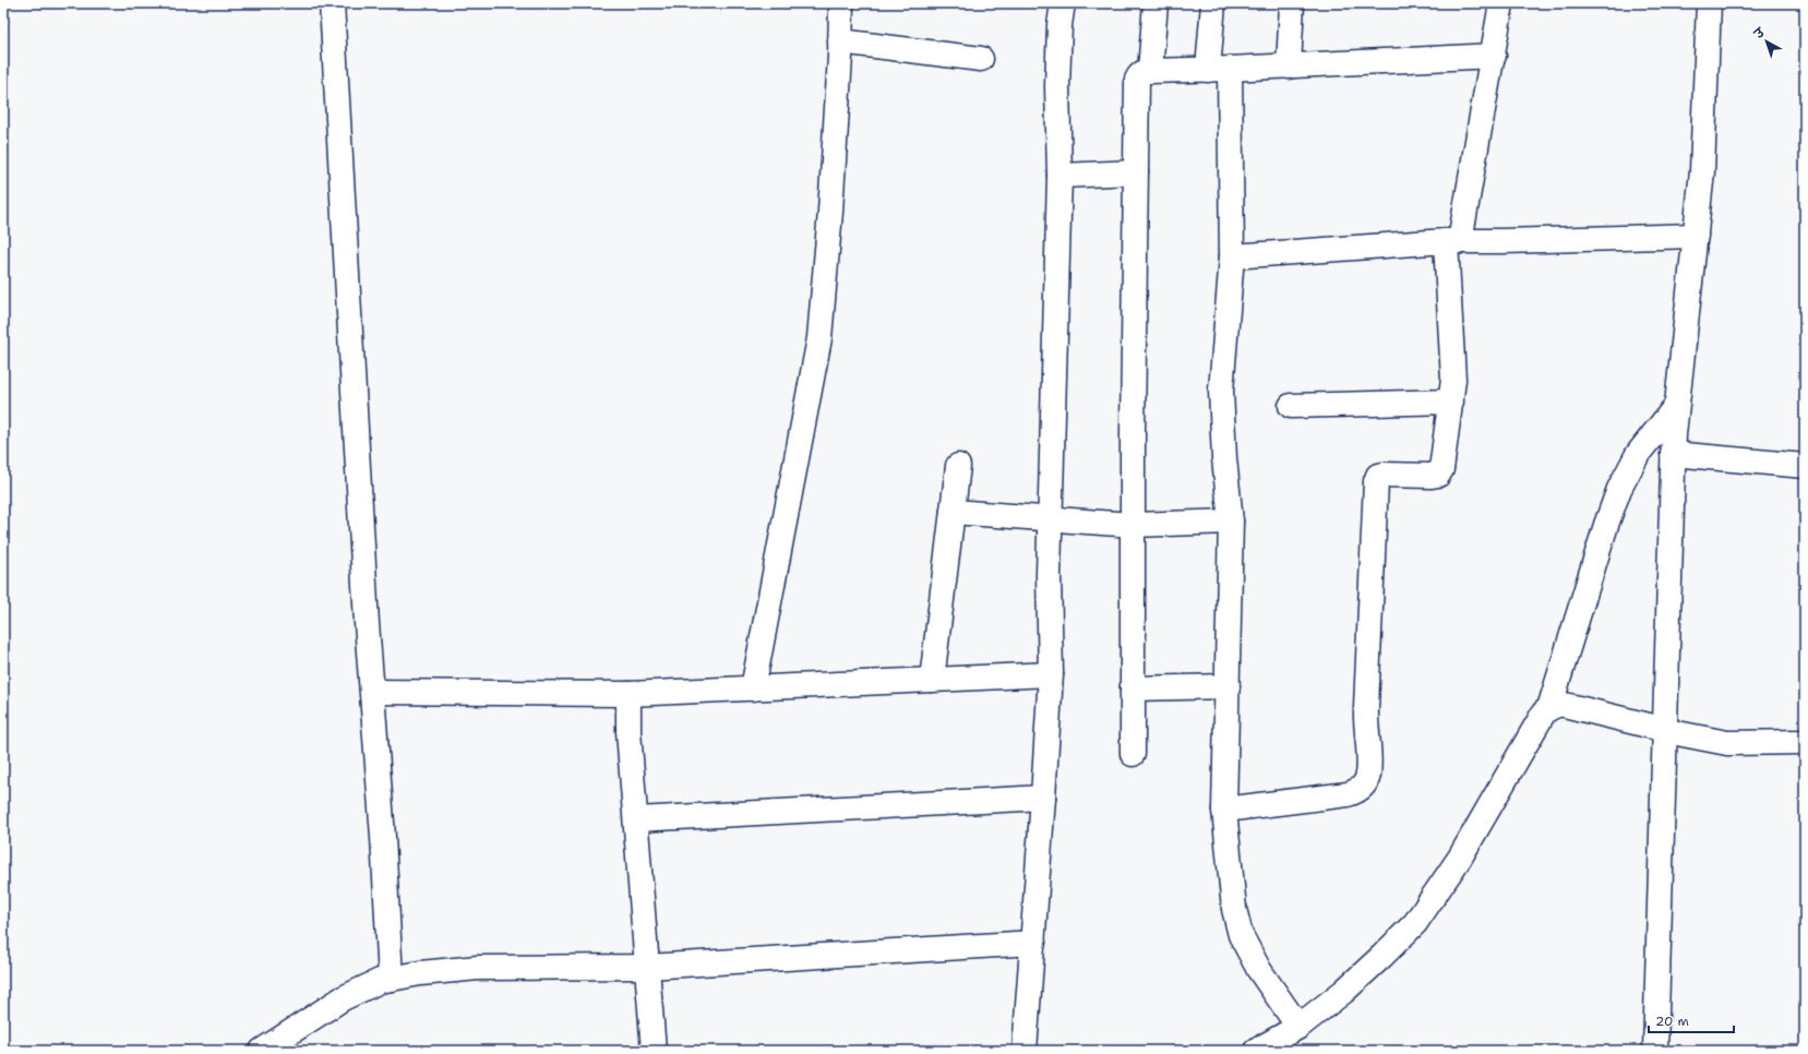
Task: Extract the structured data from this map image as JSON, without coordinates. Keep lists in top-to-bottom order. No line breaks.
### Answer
{"scale_bar":"20 m","north":"top left"}
